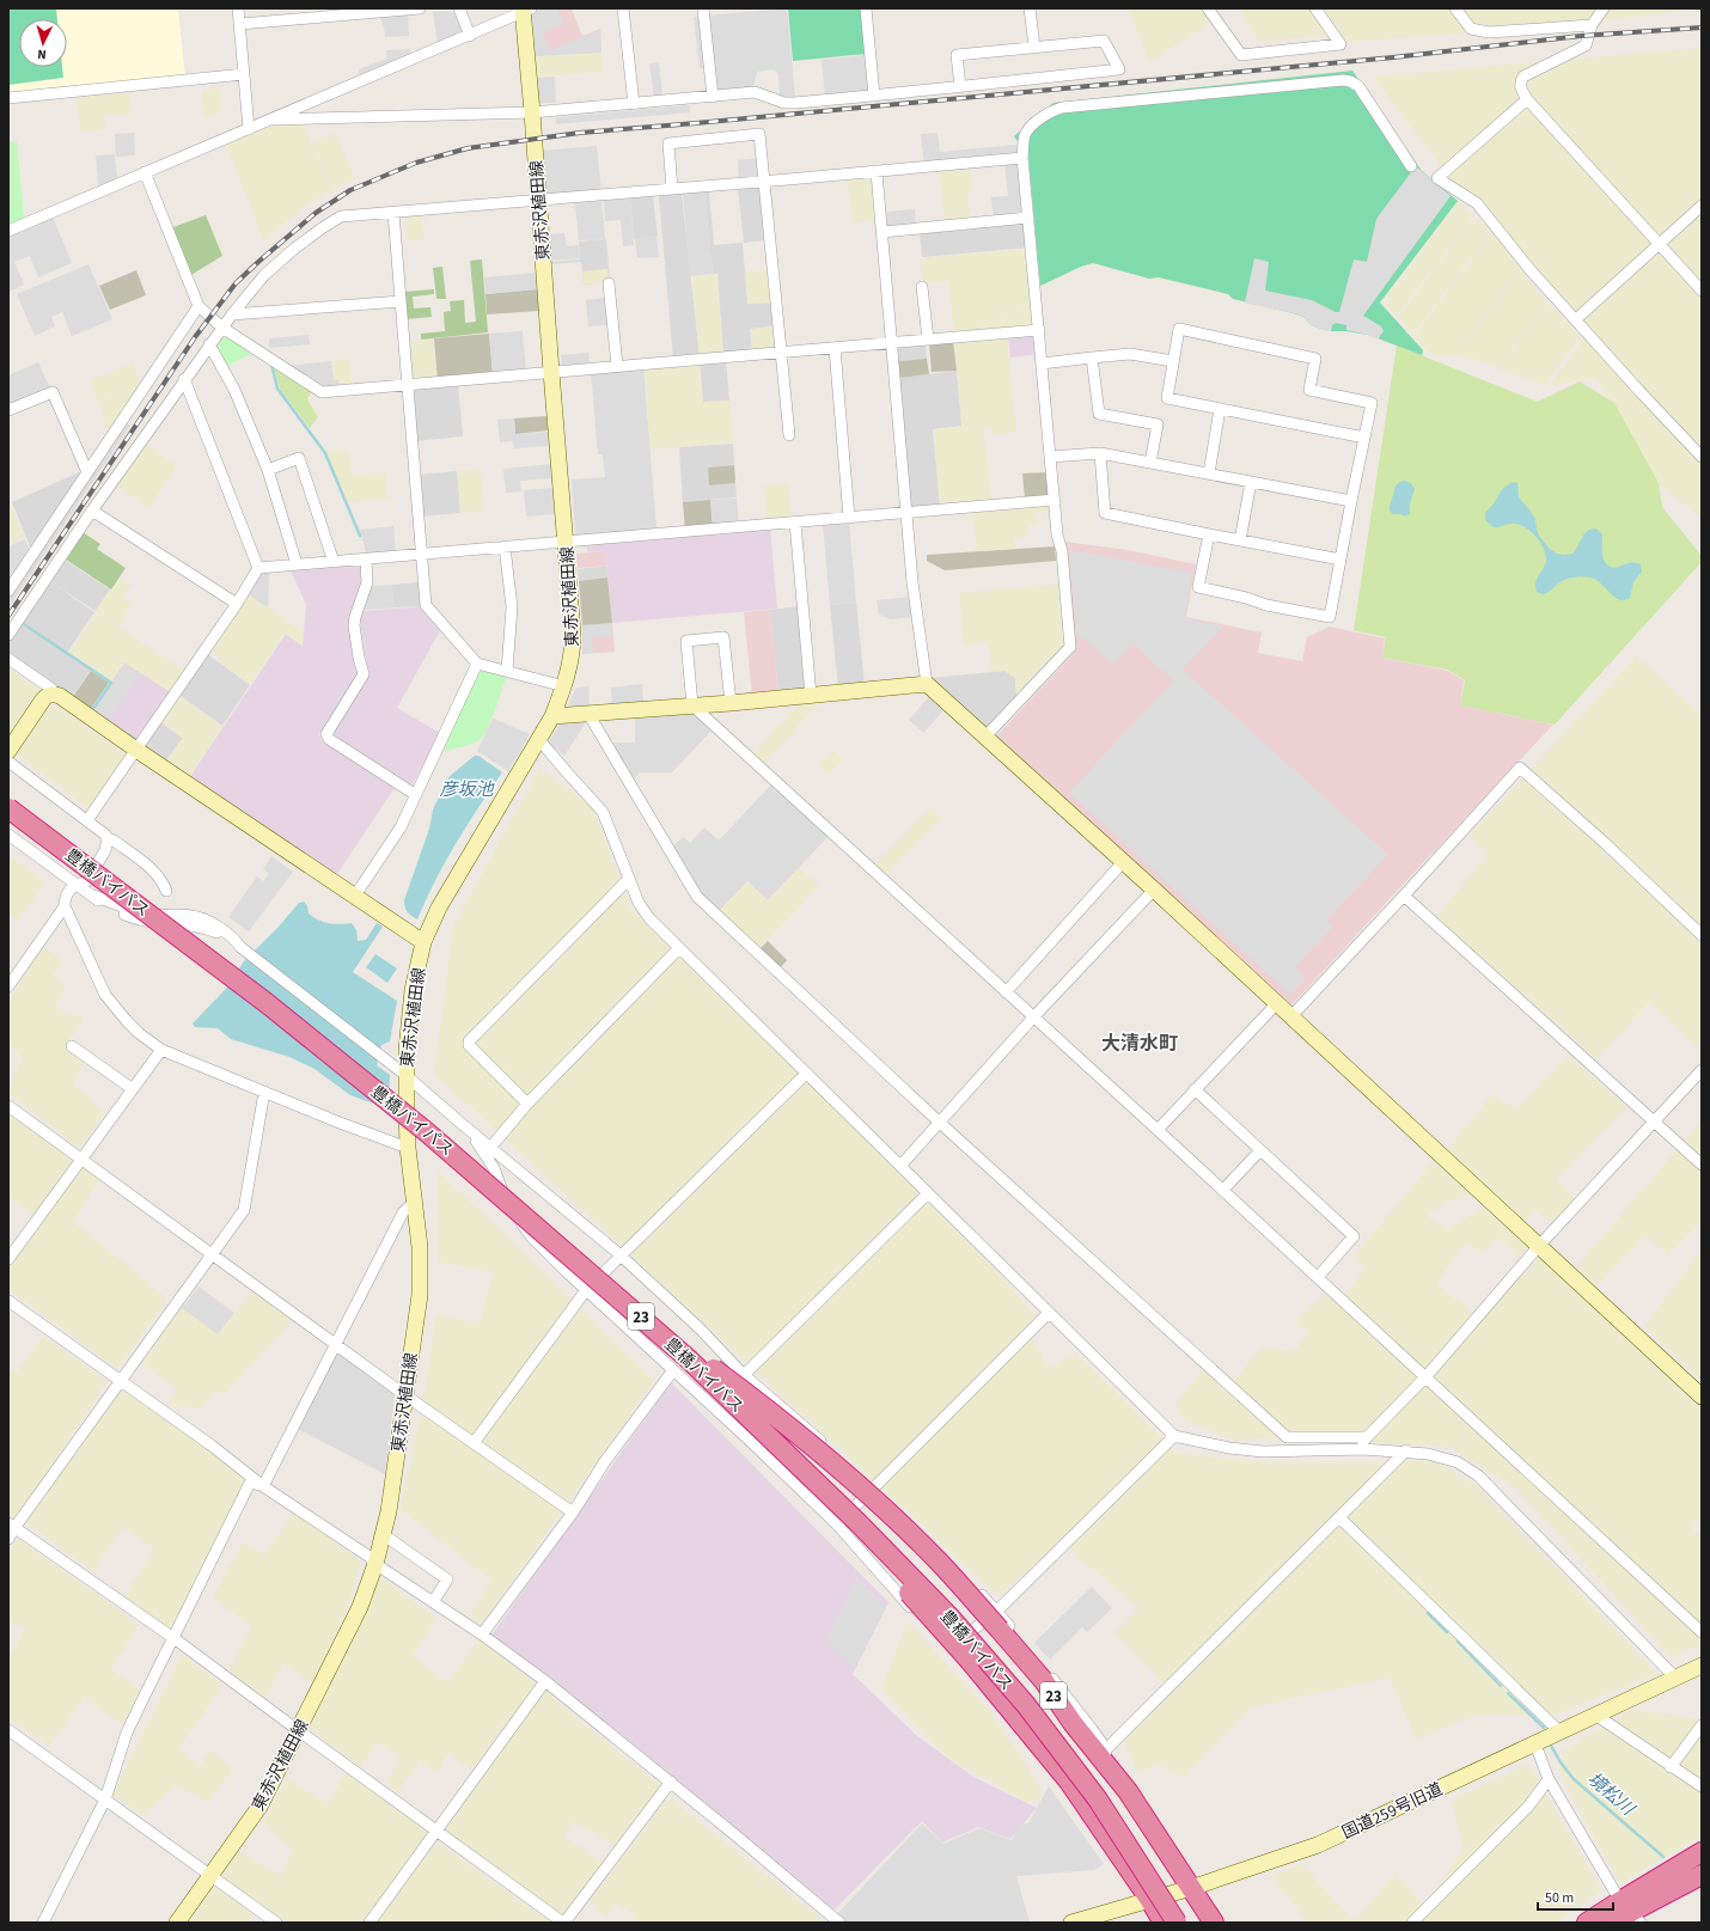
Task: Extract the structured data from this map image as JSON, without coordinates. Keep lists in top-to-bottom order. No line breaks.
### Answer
{"streets":{"highway":["豊橋バイパス","23"],"street":["東赤沢植田線","国道259号旧道"]},"crossings":[["豊橋バイパス","23"],["23","国道259号旧道"]],"districts":["大清水町"],"water":["彦坂池","境松川"],"scale_bar":"50 m","north":"bottom"}
